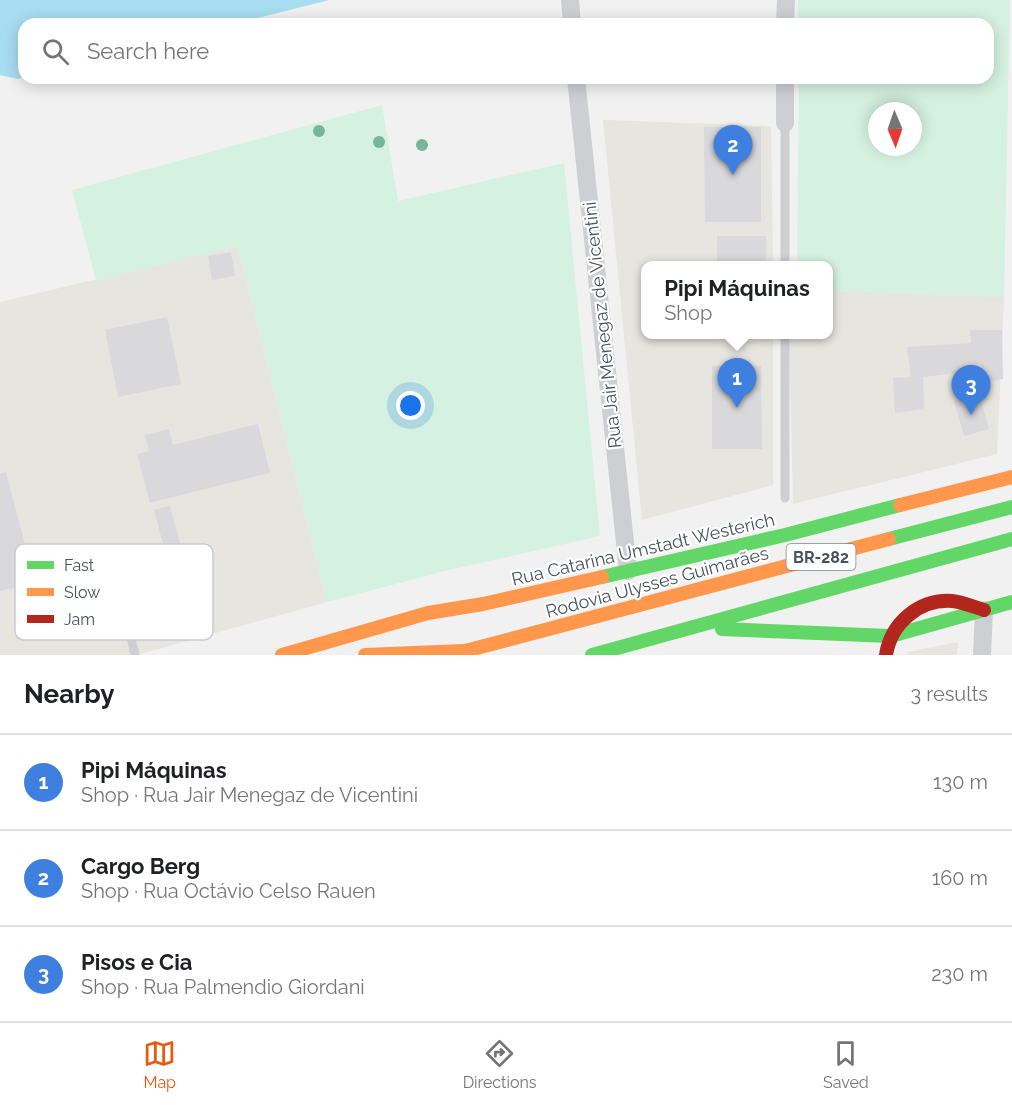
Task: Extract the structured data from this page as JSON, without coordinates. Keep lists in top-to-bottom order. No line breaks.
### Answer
{"streets":{"main road":["Rua Catarina Umstadt Westerich","BR-282","Rodovia Ulysses Guimarães"],"street":["Rua Jair Menegaz de Vicentini"]},"crossings":[["Rua Jair Menegaz de Vicentini","Rua Catarina Umstadt Westerich"]],"legend":["Fast","Slow","Jam"],"north":"bottom","page":{"search":"Search here","pins":["2","1","3"],"popup":["Pipi Máquinas","Shop"],"heading":["Nearby","3 results"],"list":[{"mark":"1","name":"Pipi Máquinas","note":"Shop · Rua Jair Menegaz de Vicentini","value":"130 m"},{"mark":"2","name":"Cargo Berg","note":"Shop · Rua Octávio Celso Rauen","value":"160 m"},{"mark":"3","name":"Pisos e Cia","note":"Shop · Rua Palmendio Giordani","value":"230 m"}],"nav":["Map","Directions","Saved"]}}
